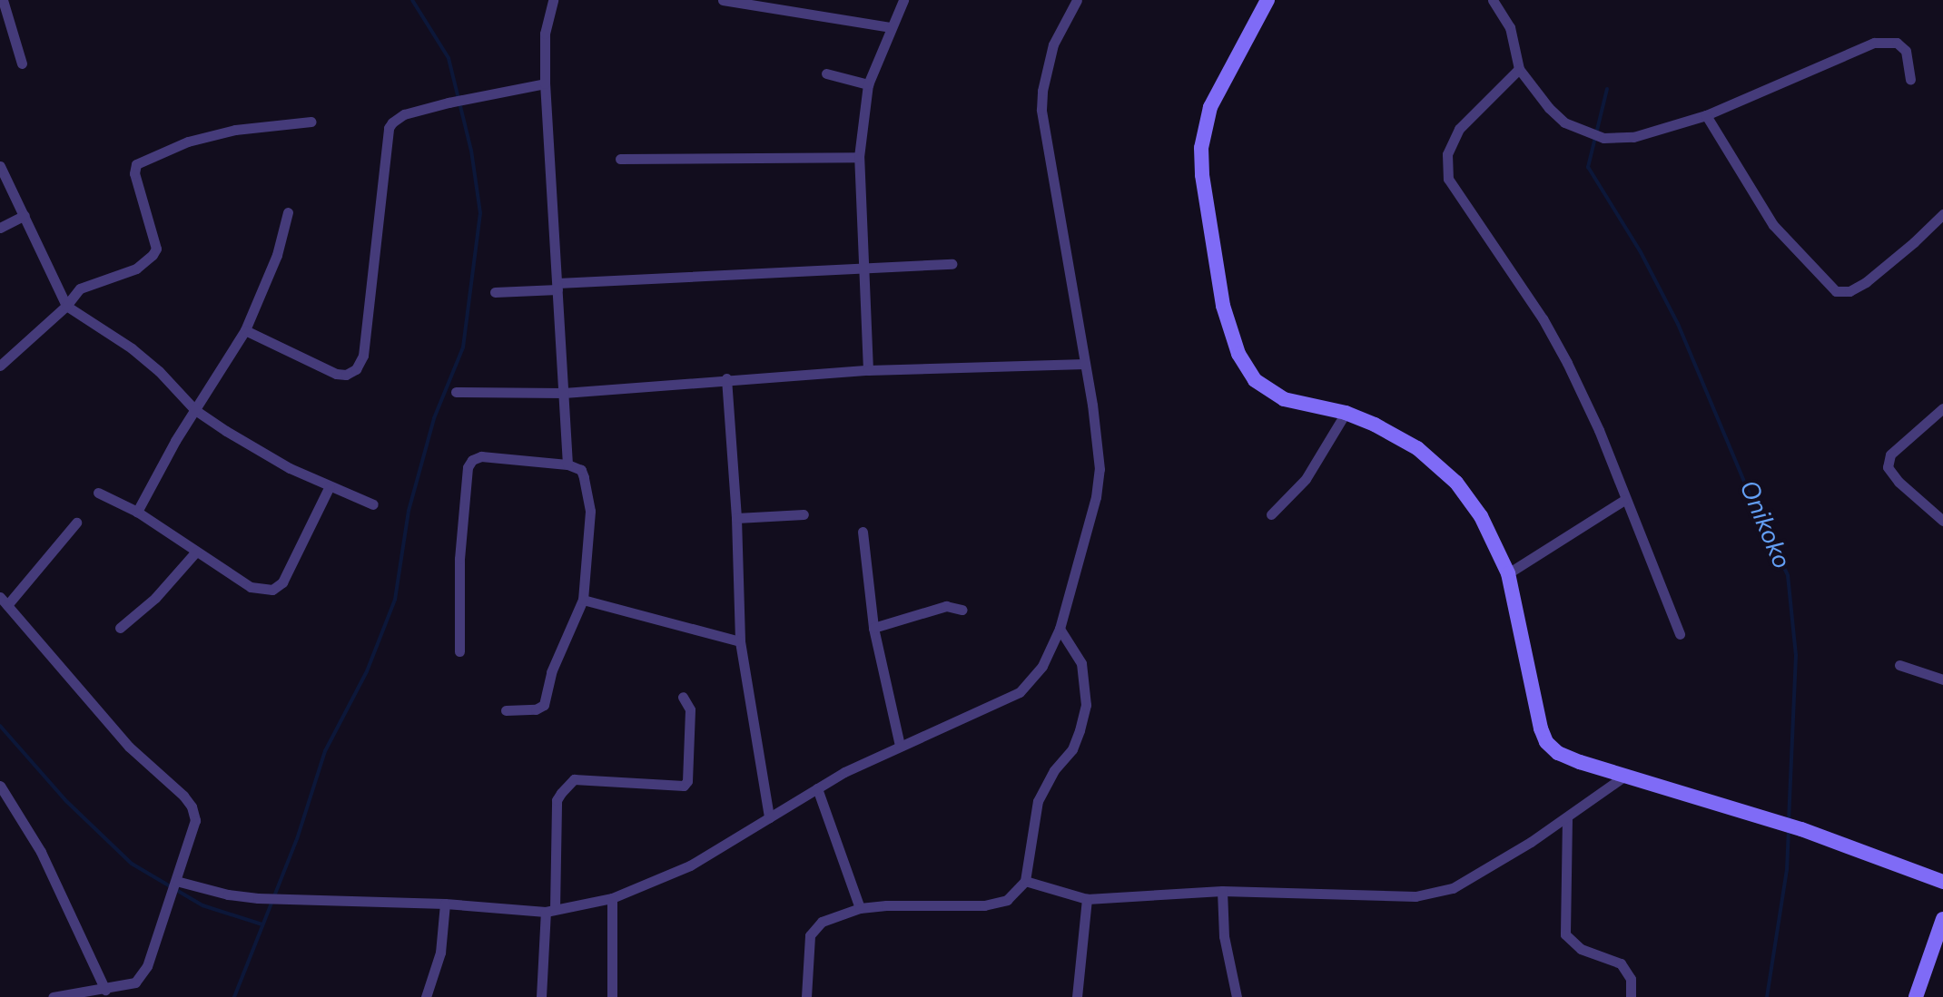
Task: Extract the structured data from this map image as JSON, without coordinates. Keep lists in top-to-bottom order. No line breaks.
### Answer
{"water":["Onikoko"]}
